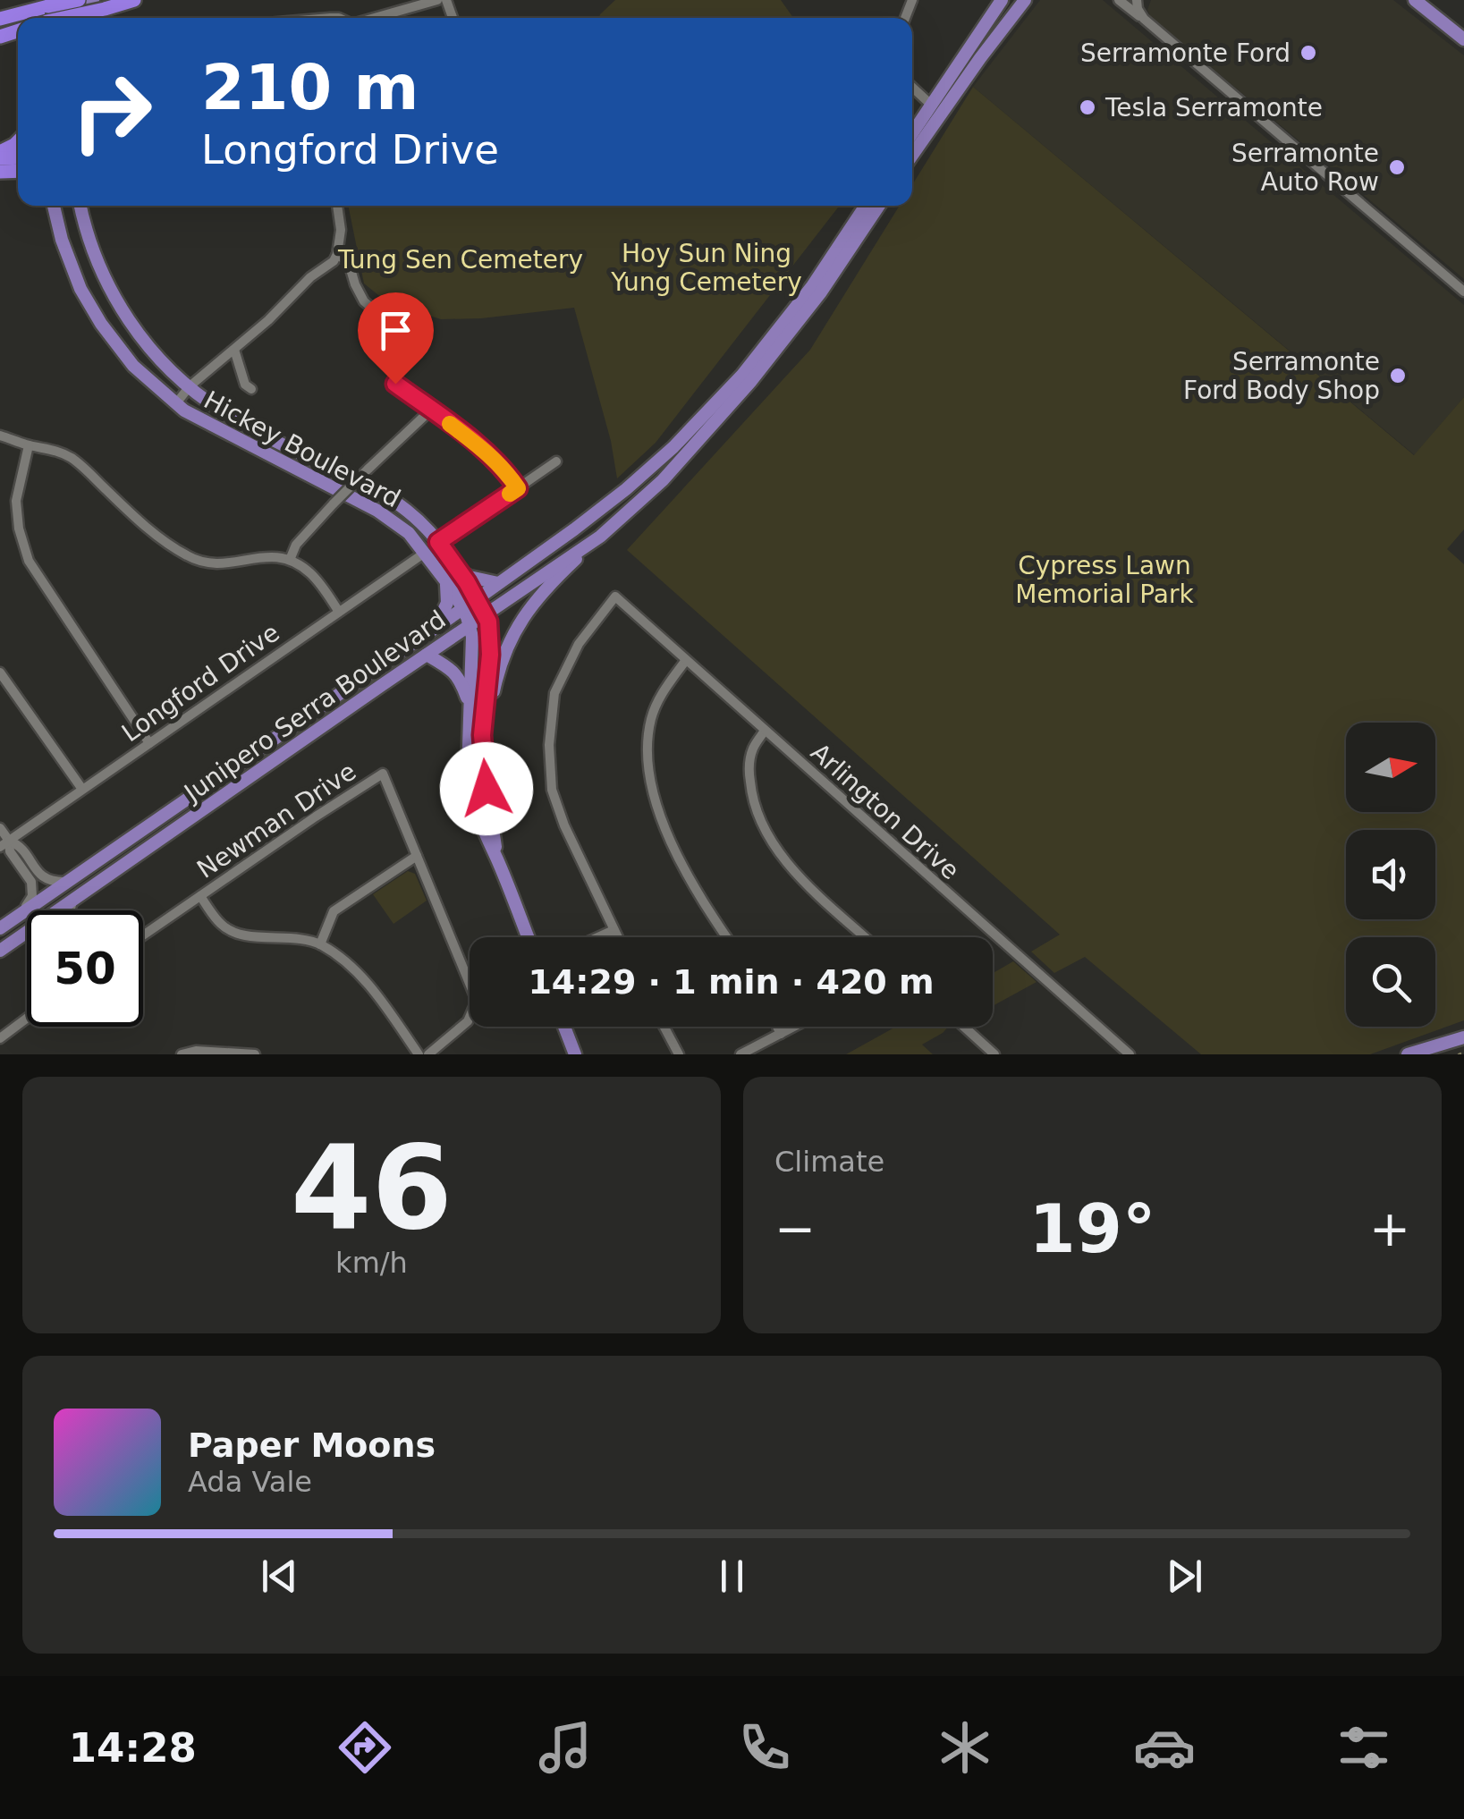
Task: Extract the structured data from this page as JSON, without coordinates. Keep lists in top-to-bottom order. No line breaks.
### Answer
{"streets":{"main road":["Hickey Boulevard","Junipero Serra Boulevard"],"street":["Longford Drive","Arlington Drive","Newman Drive"]},"crossings":[["Hickey Boulevard","Longford Drive"],["Hickey Boulevard","Junipero Serra Boulevard"]],"parks":["Hoy Sun Ning Yung Cemetery","Tung Sen Cemetery","Cypress Lawn Memorial Park"],"places":["Serramonte Ford","Tesla Serramonte","Serramonte Auto Row","Serramonte Ford Body Shop"],"north":"right","page":{"turn":["210 m","Longford Drive"],"limit":"50","trip":"14:29 · 1 min · 420 m","tile":[["46","km/h"],"Climate"],"heat":["−","19°","+"],"song":["Paper Moons","Ada Vale"],"tabs":"14:28"}}
